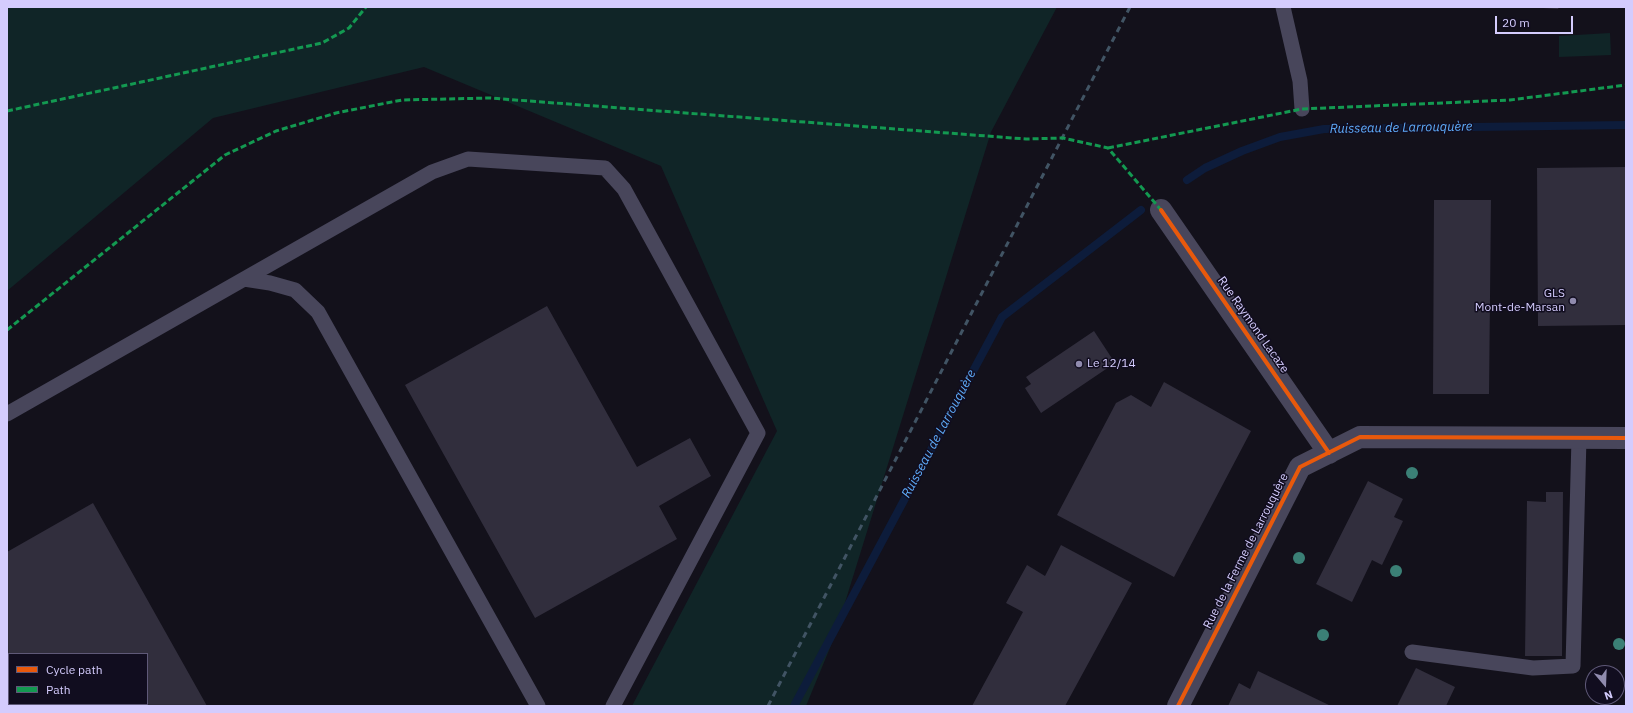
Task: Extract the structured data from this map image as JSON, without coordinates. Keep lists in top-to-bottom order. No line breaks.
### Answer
{"streets":{"street":["Rue Raymond Lacaze","Rue de la Ferme de Larrouquère"]},"crossings":[["Rue Raymond Lacaze","Rue de la Ferme de Larrouquère"]],"water":["Ruisseau de Larrouquère"],"places":["GLS Mont-de-Marsan","Le 12/14"],"legend":["Cycle path","Path"],"scale_bar":"20 m","north":"bottom"}
